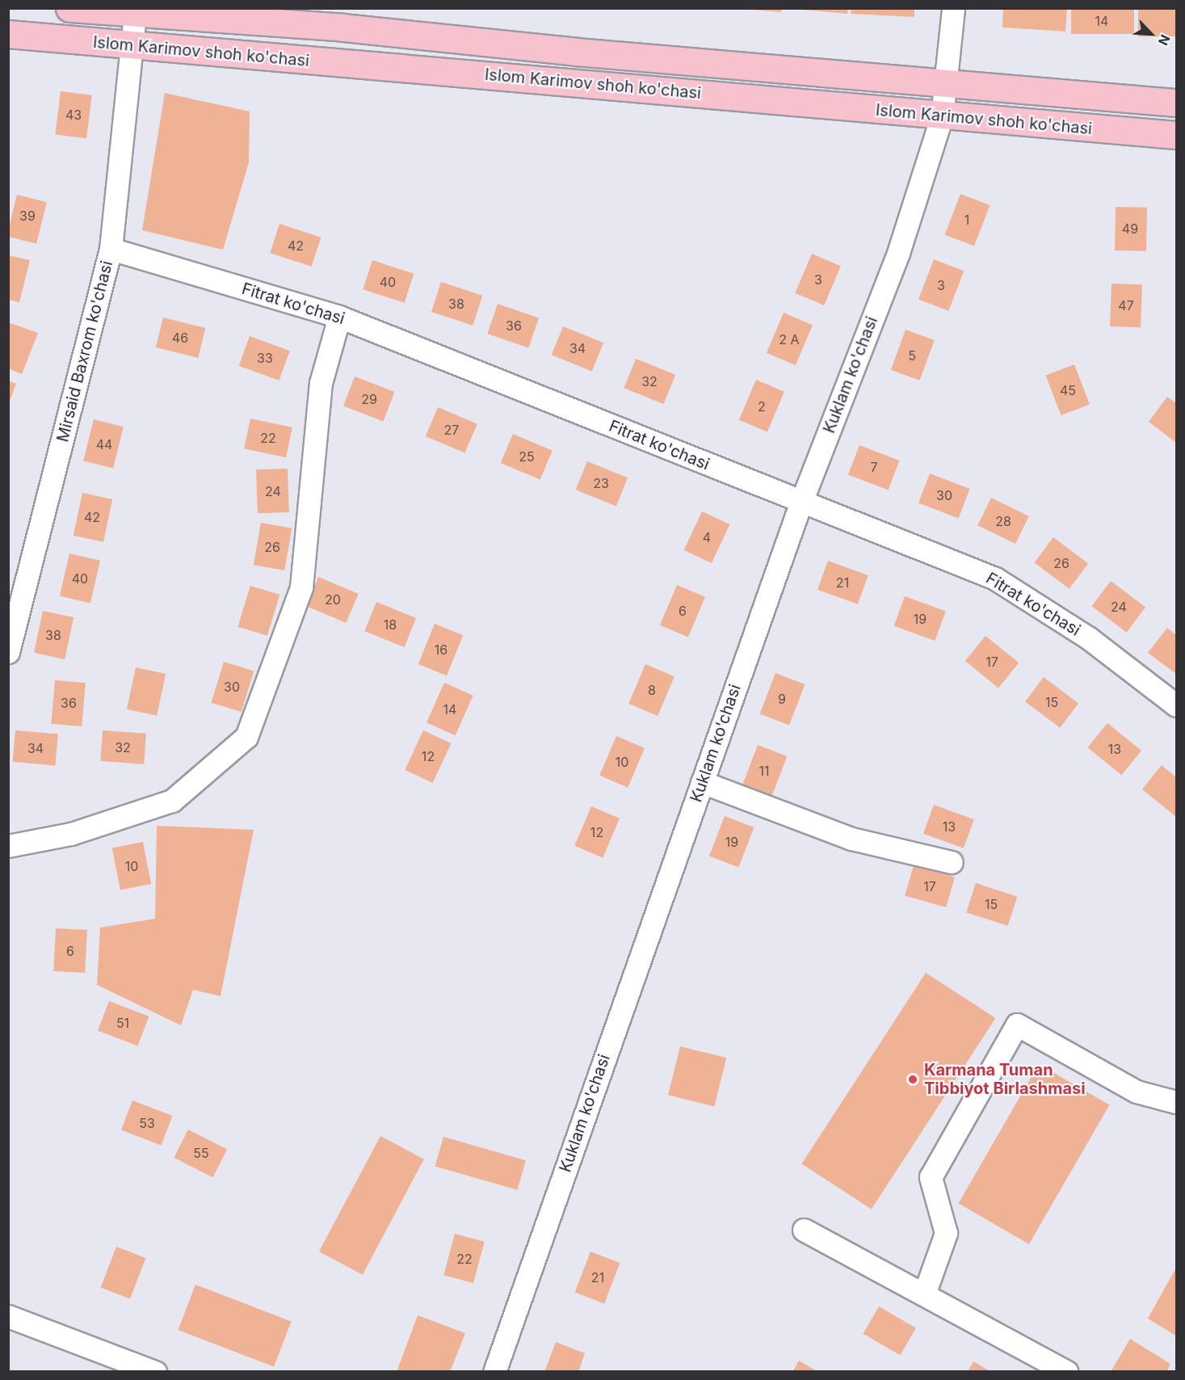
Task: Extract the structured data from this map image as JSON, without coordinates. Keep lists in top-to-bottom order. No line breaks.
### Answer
{"streets":{"main road":["Islom Karimov shoh ko'chasi"],"street":["Fitrat ko'chasi","Mirsaid Baxrom ko'chasi","Kuklam ko'chasi"]},"crossings":[["Islom Karimov shoh ko'chasi","Mirsaid Baxrom ko'chasi"],["Islom Karimov shoh ko'chasi","Kuklam ko'chasi"],["Fitrat ko'chasi","Mirsaid Baxrom ko'chasi"],["Fitrat ko'chasi","Kuklam ko'chasi"]],"places":["Karmana Tuman Tibbiyot Birlashmasi"],"house_numbers":["14","43","39","1","49","42","3","40","3","38","47","36","46","2 А","34","5","33","32","45","29","2","27","22","44","25","7","23","24","30","42","28","4","26","26","40","21","20","24","6","19","18","38","16","17","30","8","9","15","36","14","32","34","13","12","10","11","13","12","19","10","17","15","6","51","53","55","22","21"],"north":"bottom right"}
